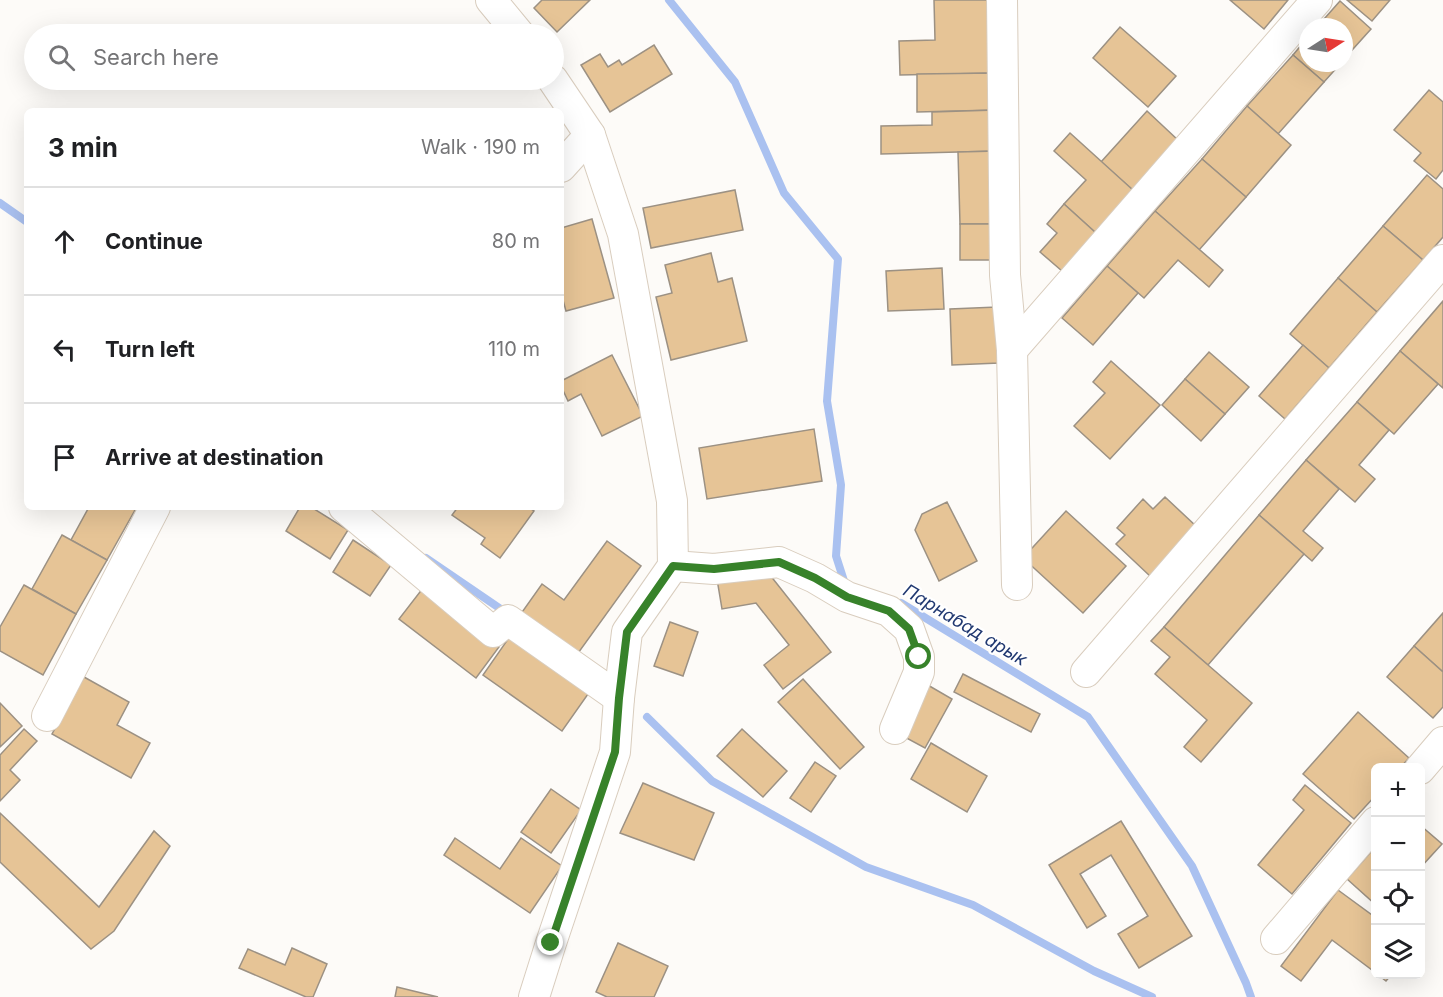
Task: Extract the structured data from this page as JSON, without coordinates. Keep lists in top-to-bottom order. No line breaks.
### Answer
{"water":["Парнабад арык"],"north":"right","page":{"search":"Search here","heading":["3 min","Walk · 190 m"],"list":[["Continue","80 m"],["Turn left","110 m"],"Arrive at destination"],"map_buttons":["+","−"]}}
